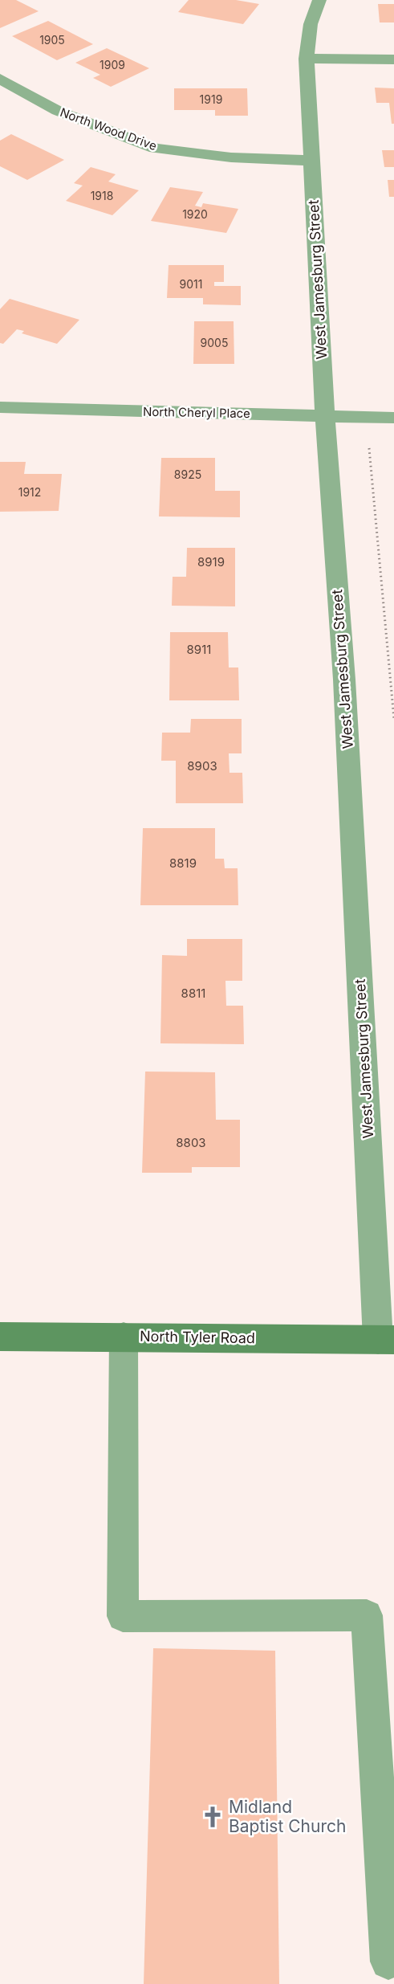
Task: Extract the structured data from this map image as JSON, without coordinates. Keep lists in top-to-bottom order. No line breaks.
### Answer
{"streets":{"main road":["North Tyler Road"],"street":["North Wood Drive","West Jamesburg Street","North Cheryl Place"]},"crossings":[["North Wood Drive","West Jamesburg Street"],["West Jamesburg Street","North Cheryl Place"],["West Jamesburg Street","North Tyler Road"]],"places":{"church":["Midland Baptist Church"]},"house_numbers":["1905","1909","1919","1918","1920","9011","9005","8925","1912","8919","8911","8903","8819","8811","8803"]}
